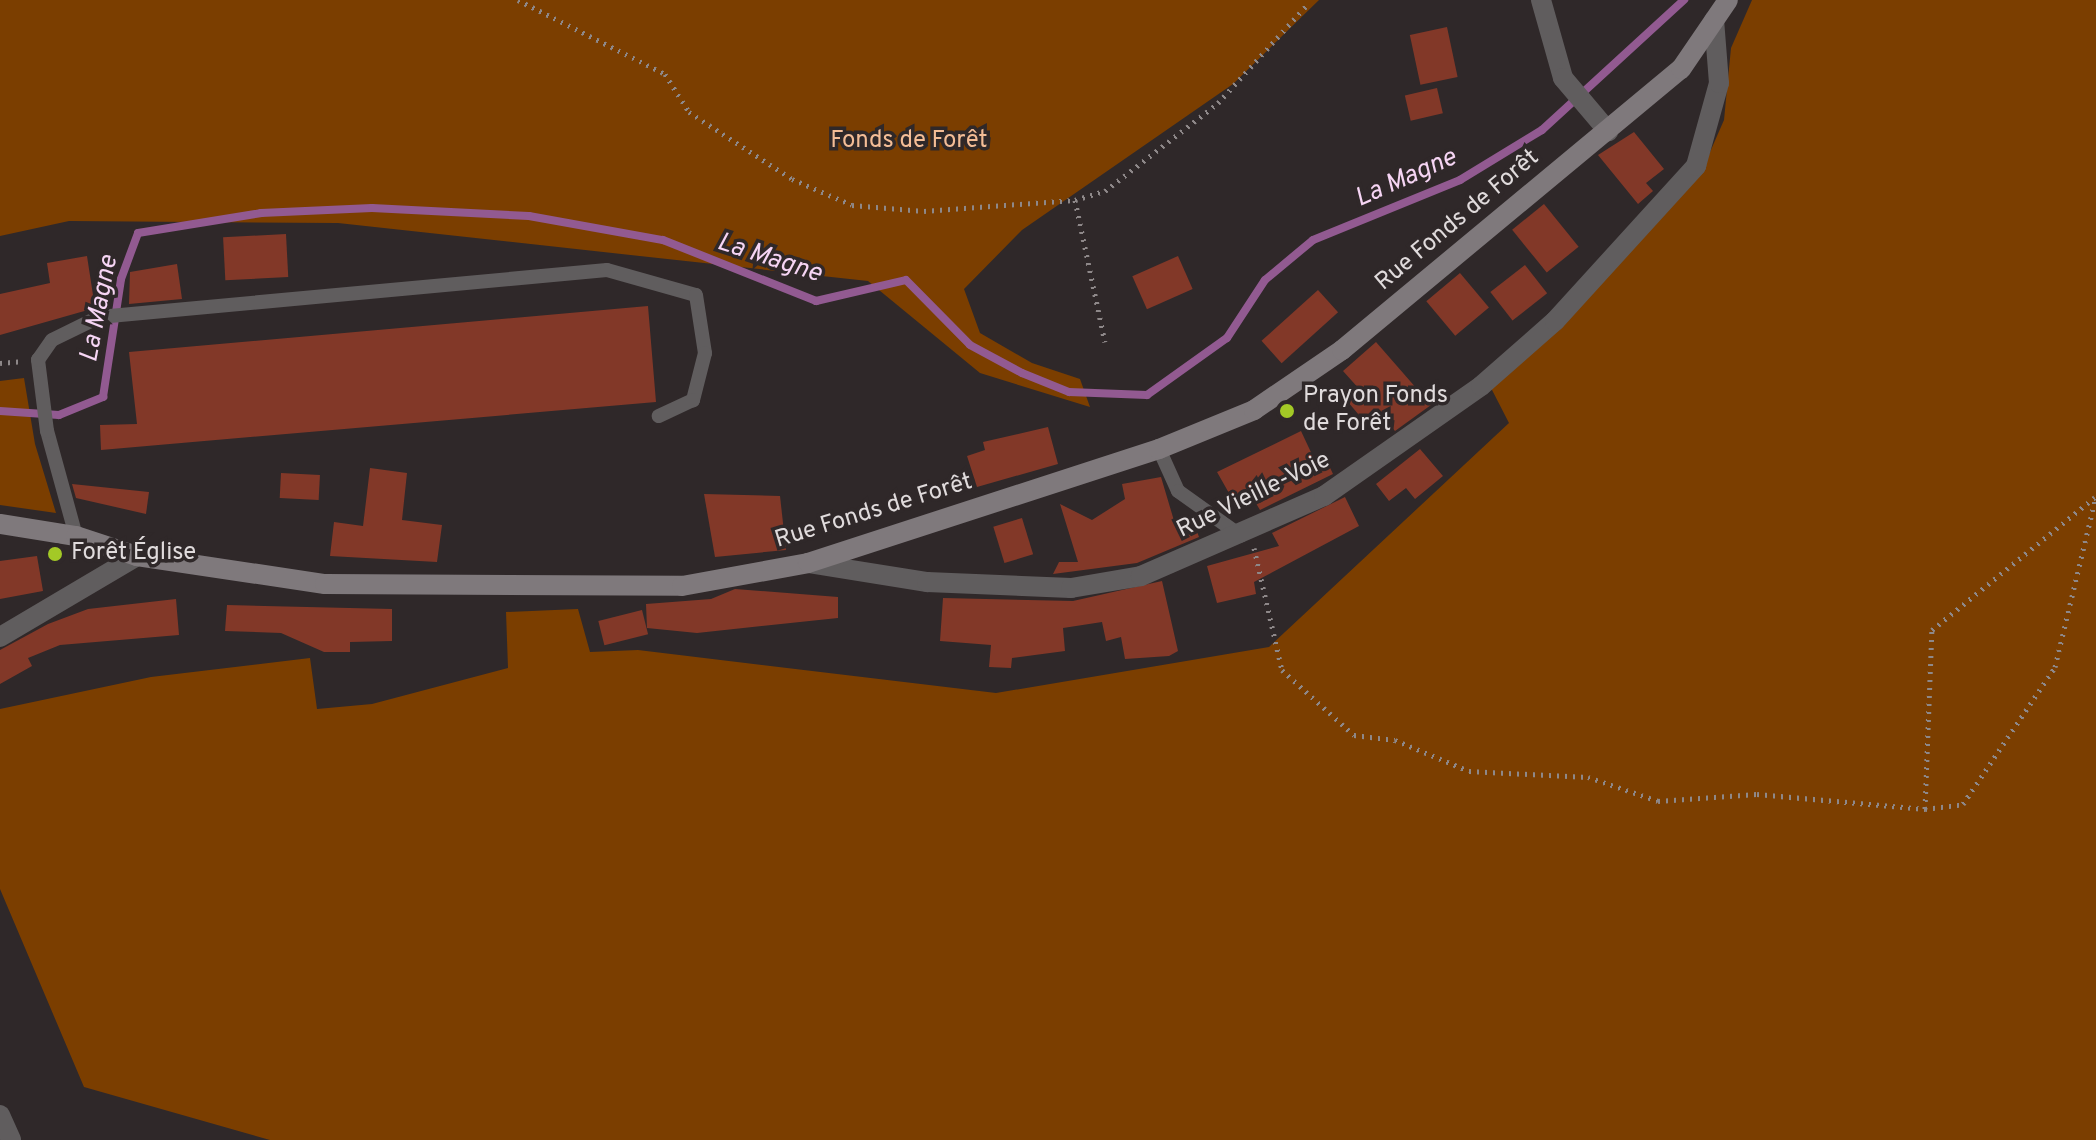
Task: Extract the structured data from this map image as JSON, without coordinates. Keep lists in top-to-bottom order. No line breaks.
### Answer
{"streets":{"main road":["Rue Fonds de Forêt"],"street":["Rue Vieille-Voie"]},"crossings":[["Rue Fonds de Forêt","Rue Vieille-Voie"]],"water":["La Magne"],"parks":["Fonds de Forêt"],"places":["Prayon Fonds de Forêt","Forêt Église"]}
